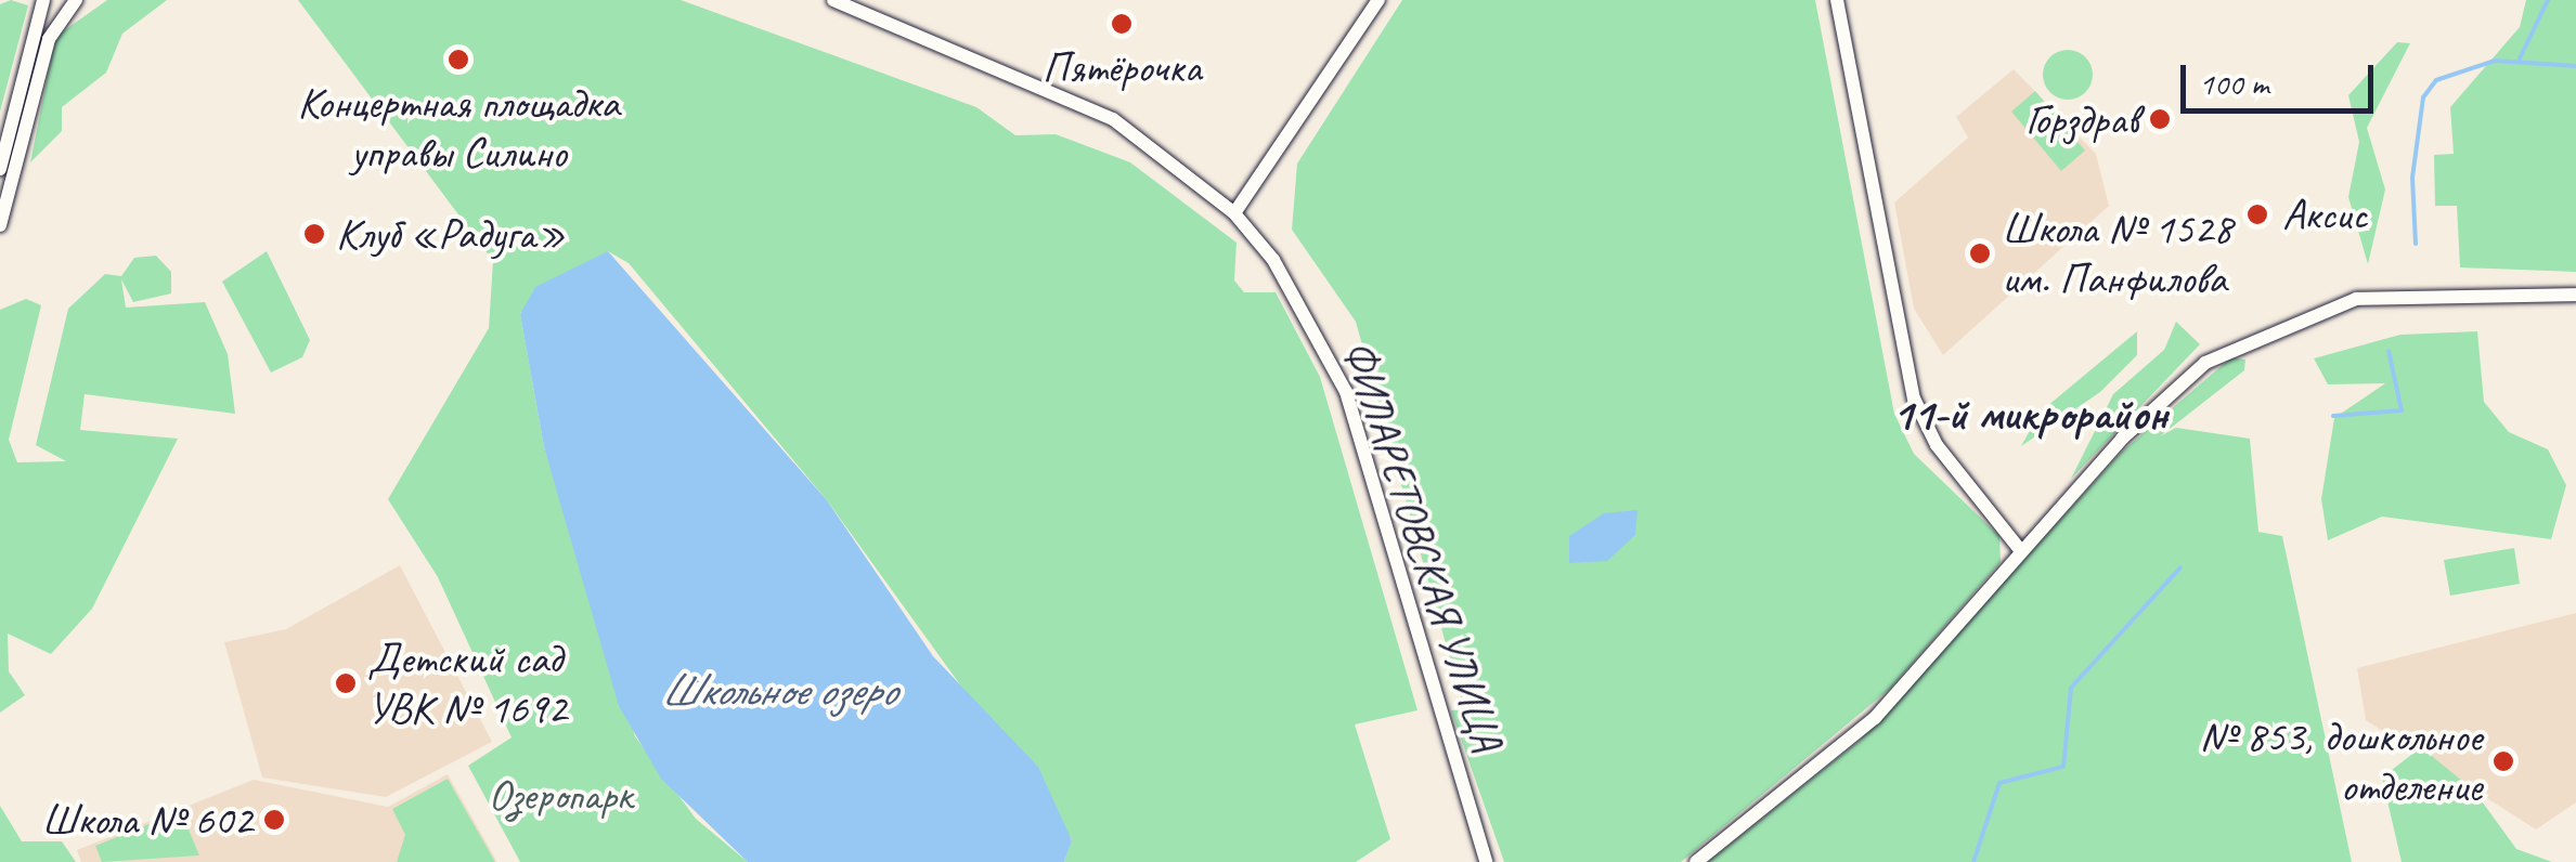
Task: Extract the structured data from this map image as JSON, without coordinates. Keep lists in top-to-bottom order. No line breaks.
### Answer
{"streets":{"street":["ФИЛАРЕТОВСКАЯ УЛИЦА"]},"districts":["11-й микрорайон"],"water":["Школьное озеро"],"parks":["Озеропарк"],"places":["Пятёрочка","Концертная площадка управы Силино","Горздрав","Аксис","Клуб «Радуга»","Школа № 1528 им. Панфилова","Детский сад УВК № 1692","№ 853, дошкольное отделение","Школа № 602"],"scale_bar":"100 m"}
